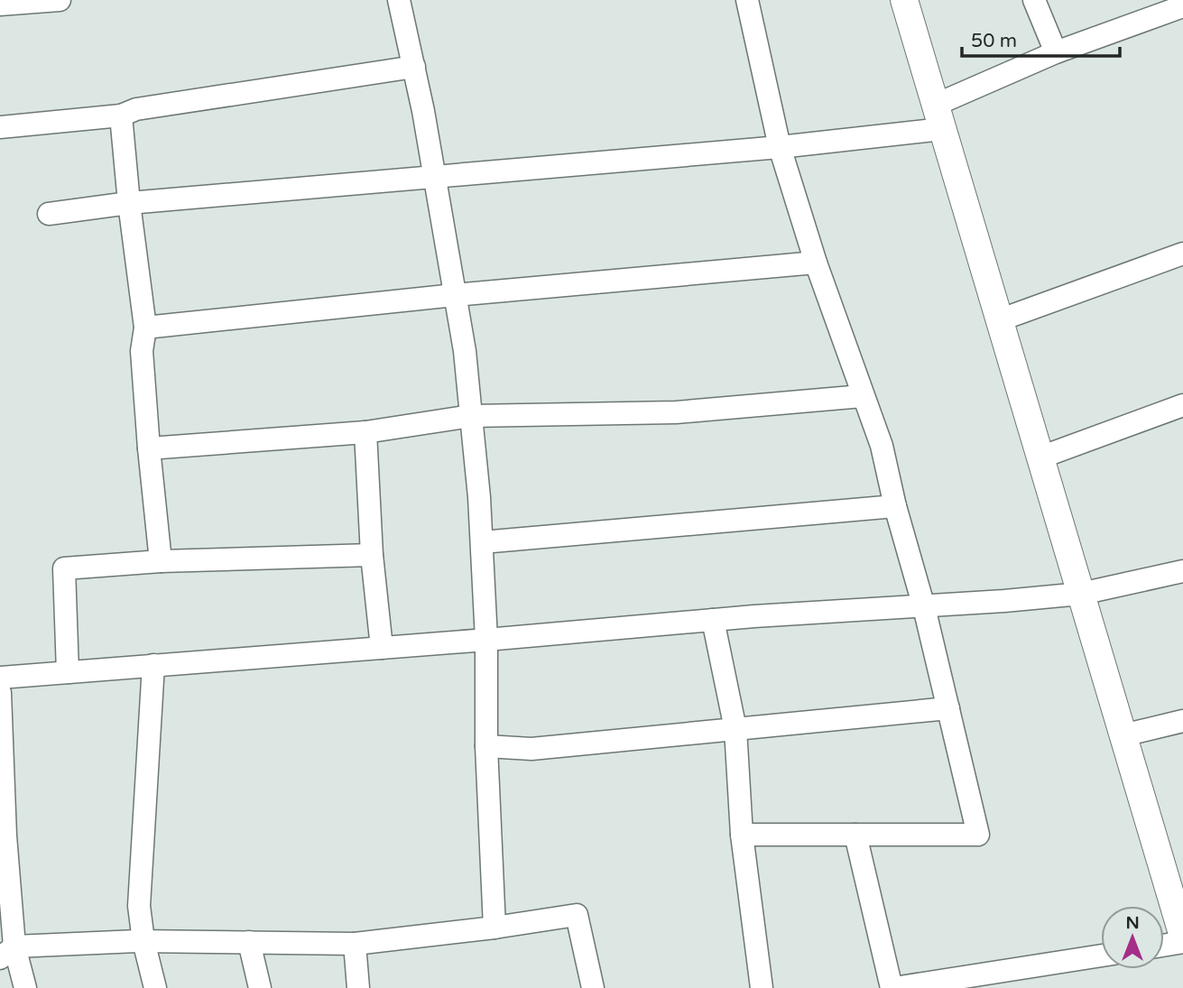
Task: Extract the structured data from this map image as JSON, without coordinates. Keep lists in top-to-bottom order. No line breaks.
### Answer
{"scale_bar":"50 m","north":"top"}
